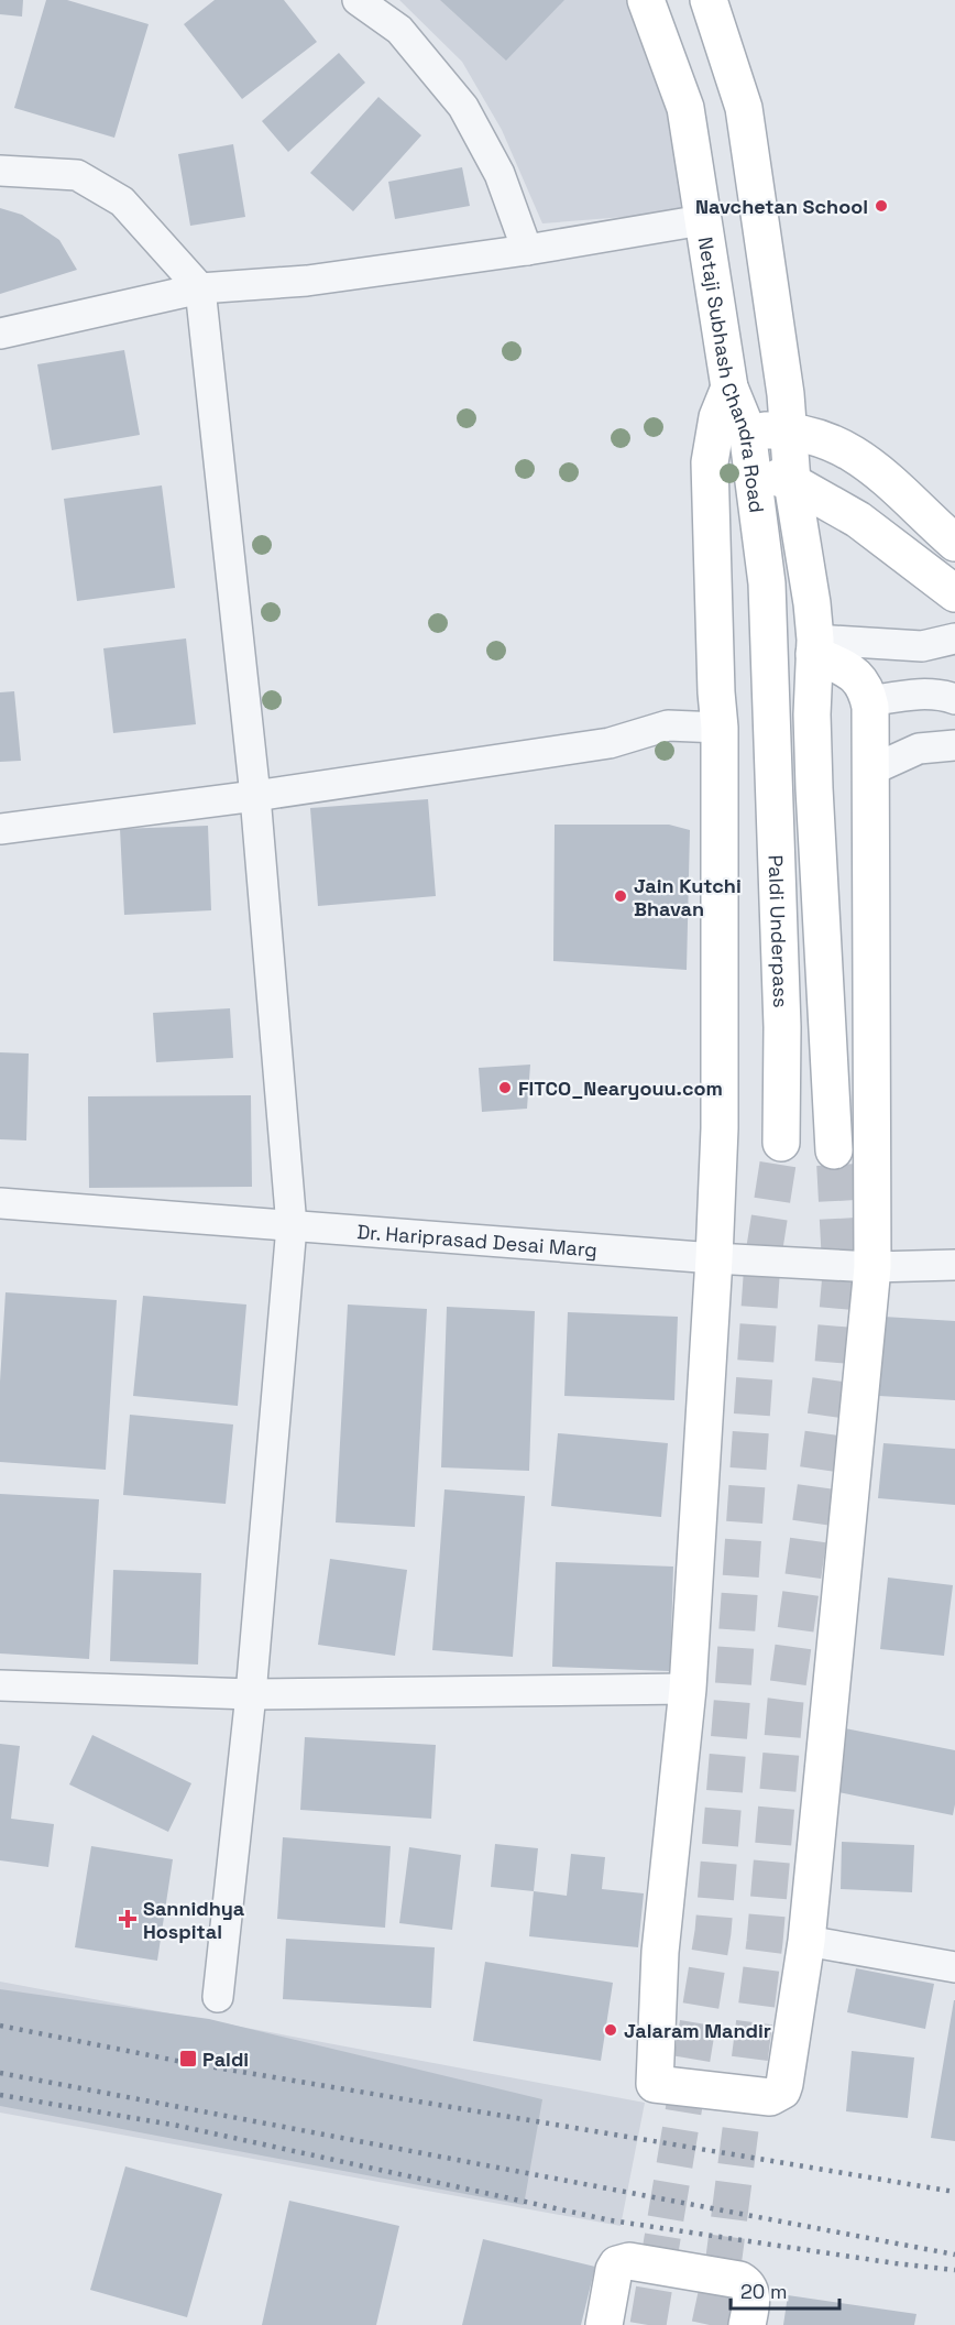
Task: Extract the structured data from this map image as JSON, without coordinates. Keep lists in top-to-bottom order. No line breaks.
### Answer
{"streets":{"street":["Netaji Subhash Chandra Road","Paldi Underpass","Dr. Hariprasad Desai Marg"]},"crossings":[["Netaji Subhash Chandra Road","Paldi Underpass"]],"places":{"other":["Navchetan School","Jain Kutchi Bhavan","FITCO_Nearyouu.com","Jalaram Mandir"],"health":["Sannidhya Hospital"],"transit":["Paldi"]},"scale_bar":"20 m"}
